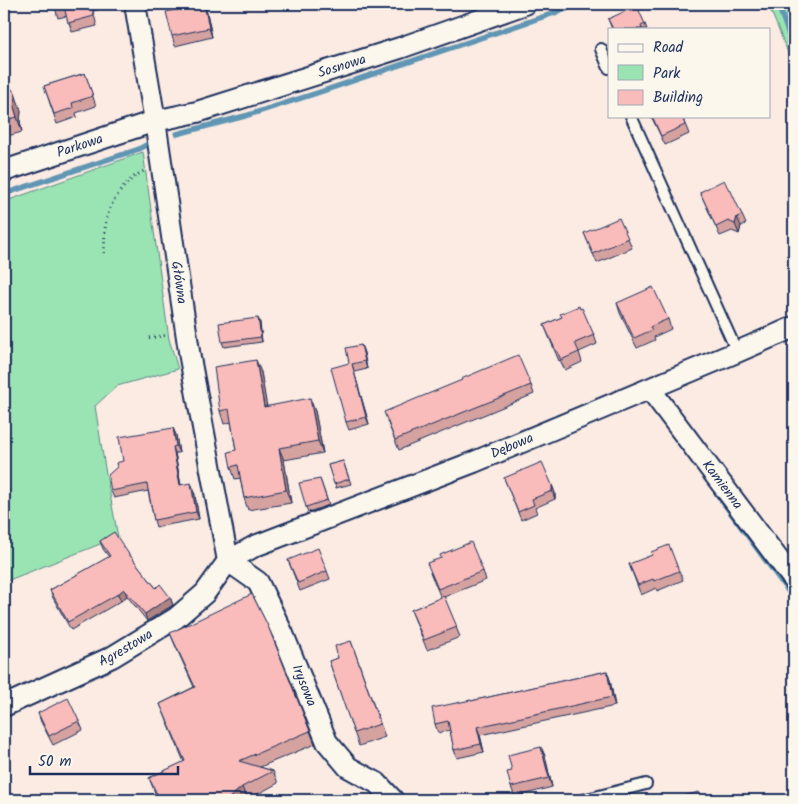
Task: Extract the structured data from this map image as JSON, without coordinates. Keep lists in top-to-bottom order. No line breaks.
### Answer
{"streets":{"street":["Sosnowa","Parkowa","Główna","Dębowa","Kamienna","Agrestowa","Irysowa"]},"crossings":[["Sosnowa","Parkowa"],["Sosnowa","Główna"],["Parkowa","Główna"],["Główna","Dębowa"],["Główna","Agrestowa"],["Główna","Irysowa"],["Dębowa","Kamienna"],["Dębowa","Agrestowa"],["Dębowa","Irysowa"],["Agrestowa","Irysowa"]],"legend":["Road","Park","Building"],"scale_bar":"50 m"}
